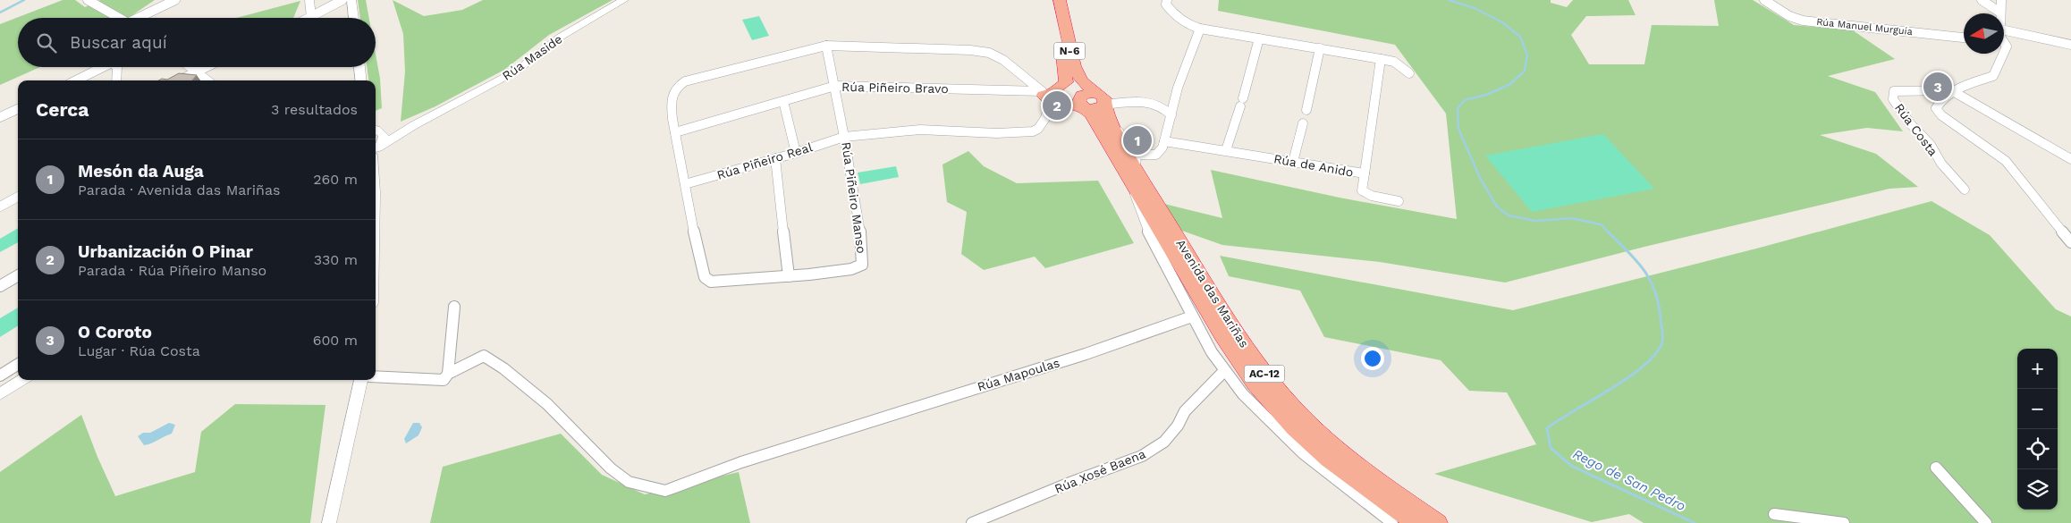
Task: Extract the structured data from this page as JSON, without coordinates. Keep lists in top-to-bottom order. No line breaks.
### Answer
{"streets":{"highway":["N-6","Avenida das Mariñas","AC-12"],"street":["Rúa Manuel Murguía","Rúa Maside","Rúa Piñeiro Bravo","Rúa Costa","Rúa Piñeiro Real","Rúa de Anido","Rúa Piñeiro Manso","Rúa Mapoulas","Rúa Xosé Baena"]},"crossings":[["Rúa Piñeiro Bravo","Rúa Piñeiro Manso"],["Rúa Piñeiro Real","Rúa Piñeiro Manso"],["Avenida das Mariñas","Rúa Mapoulas"],["Avenida das Mariñas","Rúa Xosé Baena"]],"water":["Rego de San Pedro"],"north":"left","page":{"search":"Buscar aquí","pins":["3","2","1"],"heading":["Cerca","3 resultados"],"list":[{"mark":"1","name":"Mesón da Auga","note":"Parada · Avenida das Mariñas","value":"260 m"},{"mark":"2","name":"Urbanización O Pinar","note":"Parada · Rúa Piñeiro Manso","value":"330 m"},{"mark":"3","name":"O Coroto","note":"Lugar · Rúa Costa","value":"600 m"}],"map_buttons":["+","−"]}}
